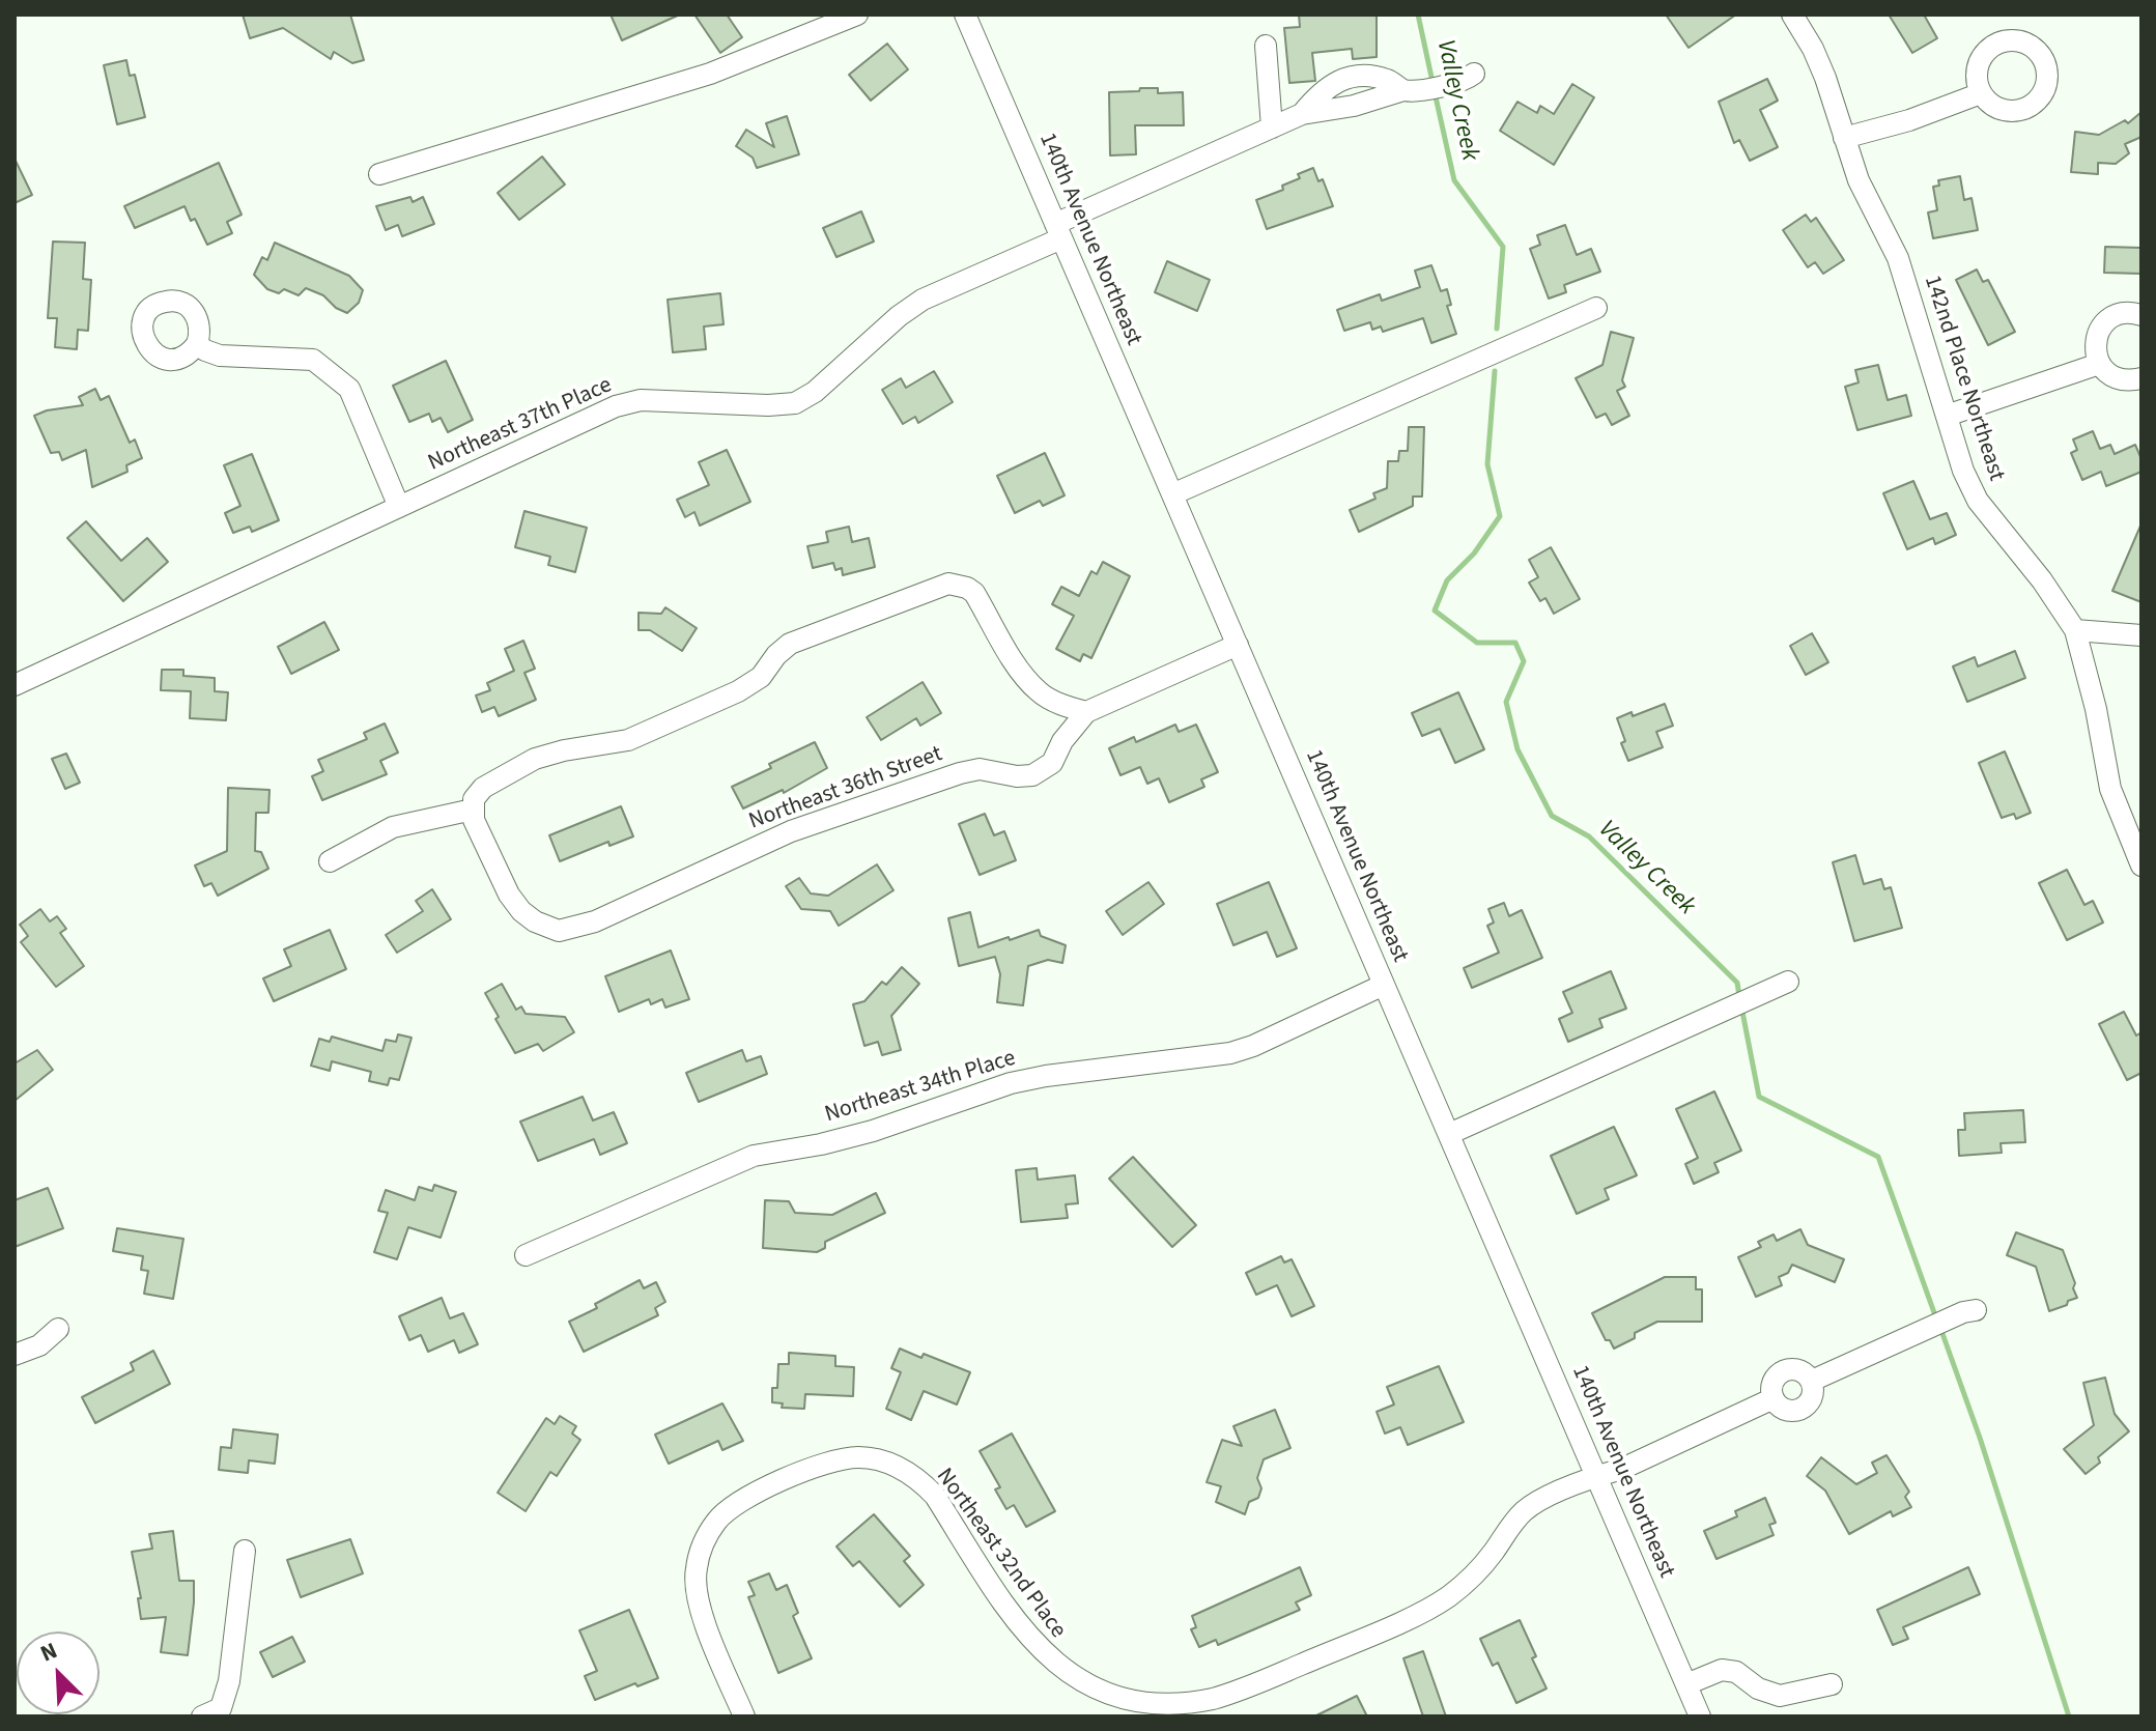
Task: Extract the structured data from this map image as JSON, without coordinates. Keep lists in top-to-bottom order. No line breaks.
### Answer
{"streets":{"street":["140th Avenue Northeast","142nd Place Northeast","Northeast 37th Place","Northeast 36th Street","Northeast 34th Place","Northeast 32nd Place"]},"crossings":[["140th Avenue Northeast","Northeast 37th Place"],["140th Avenue Northeast","Northeast 36th Street"],["140th Avenue Northeast","Northeast 34th Place"],["140th Avenue Northeast","Northeast 32nd Place"]],"water":["Valley Creek"],"north":"top left"}
